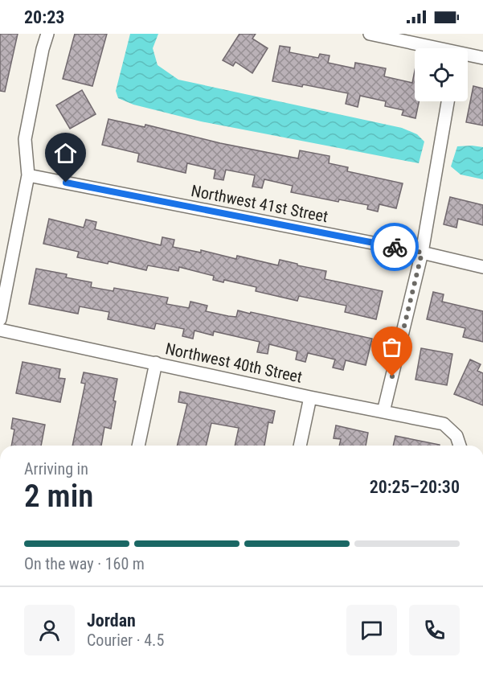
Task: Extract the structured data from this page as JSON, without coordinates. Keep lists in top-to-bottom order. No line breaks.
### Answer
{"streets":{"street":["Northwest 41st Street","Northwest 40th Street"]},"page":{"status":"20:23","heading":["2 min","Arriving in","20:25–20:30"],"panel":["Jordan","Courier · 4.5"],"bar":"On the way · 160 m"}}
